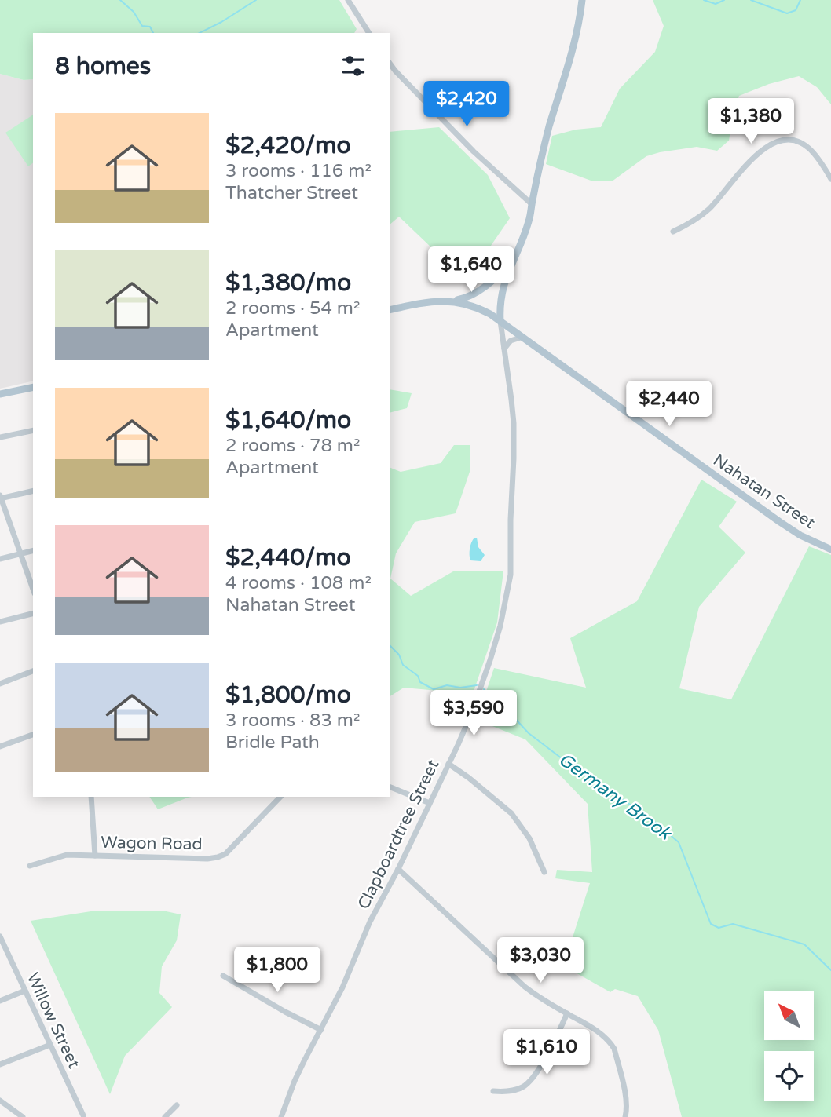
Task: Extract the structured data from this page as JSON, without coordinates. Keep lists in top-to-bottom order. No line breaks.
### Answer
{"streets":{"main road":["Nahatan Street","Clapboardtree Street"],"street":["Wagon Road","Willow Street"]},"crossings":[["Nahatan Street","Clapboardtree Street"]],"water":["Germany Brook"],"north":"top left","page":{"heading":"8 homes","price":["$2,420","$1,380","$1,640","$2,440","$3,590","$3,030","$1,800","$1,610"],"list":[{"name":"$2,420/mo","note":"3 rooms · 116 m² · Thatcher Street"},{"name":"$1,380/mo","note":"2 rooms · 54 m² · Apartment"},{"name":"$1,640/mo","note":"2 rooms · 78 m² · Apartment"},{"name":"$2,440/mo","note":"4 rooms · 108 m² · Nahatan Street"},{"name":"$1,800/mo","note":"3 rooms · 83 m² · Bridle Path"}]}}
